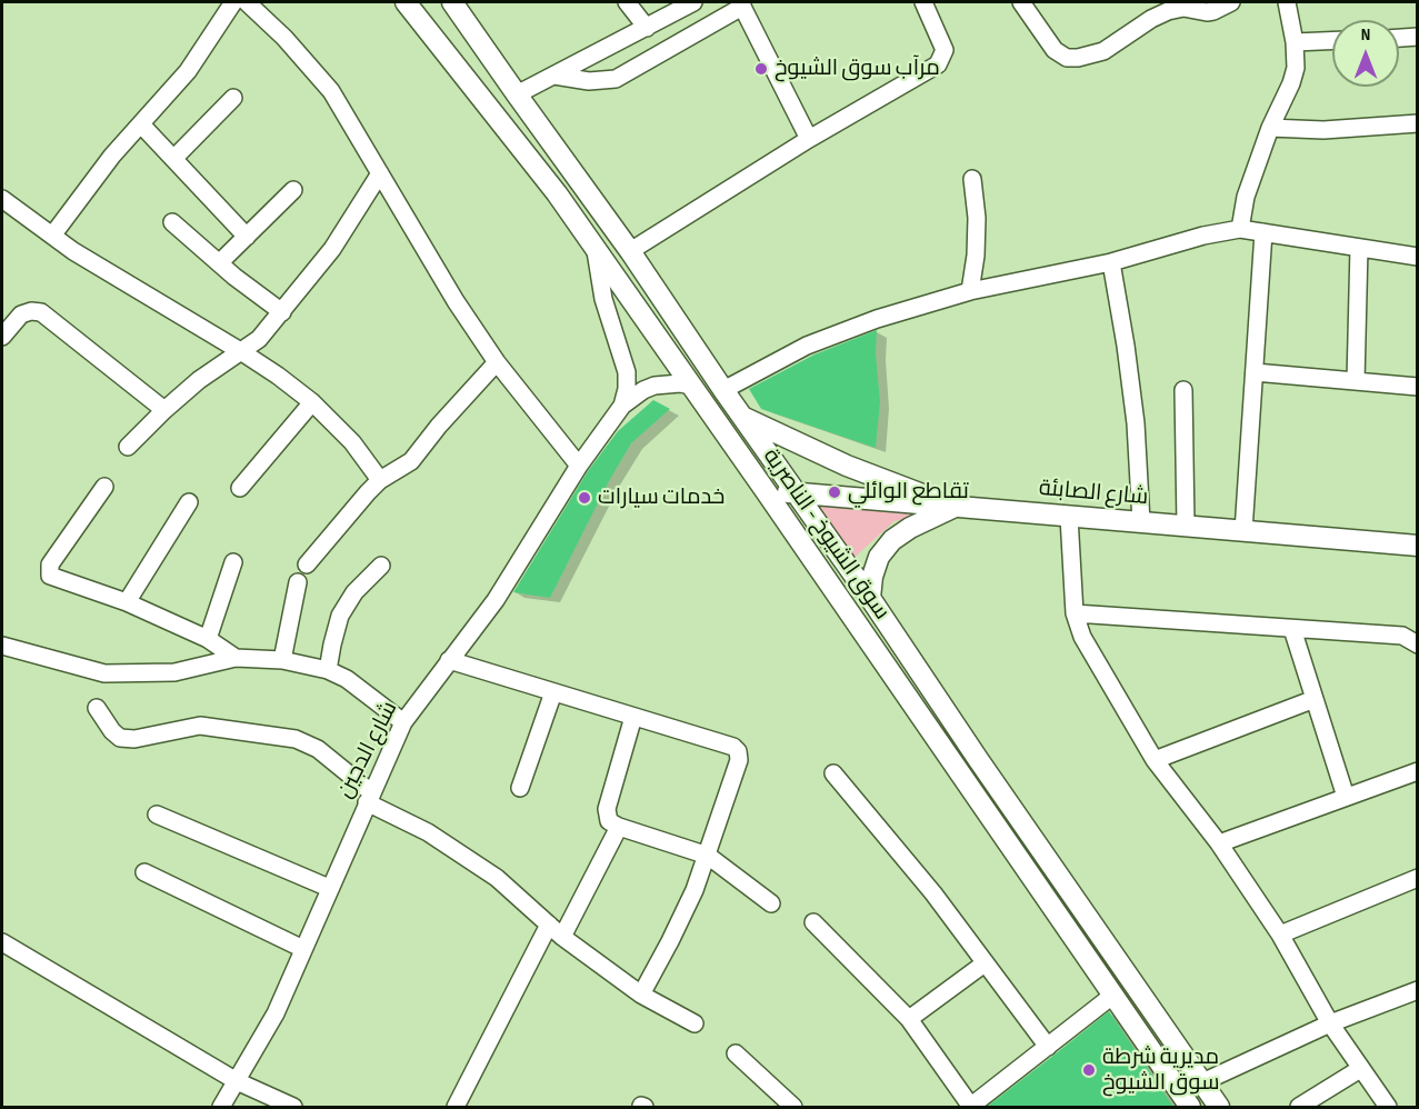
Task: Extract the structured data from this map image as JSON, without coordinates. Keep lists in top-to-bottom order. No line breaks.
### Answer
{"streets":{"main road":["شارع الصابئة","سوق الشيوخ - الناصرية"],"street":["شارع الدجين"]},"crossings":[["شارع الصابئة","سوق الشيوخ - الناصرية"],["سوق الشيوخ - الناصرية","شارع الدجين"]],"places":["مرآب سوق الشيوخ","تقاطع الوائلي","خدمات سيارات","مديرية شرطة سوق الشيوخ"],"north":"top"}
